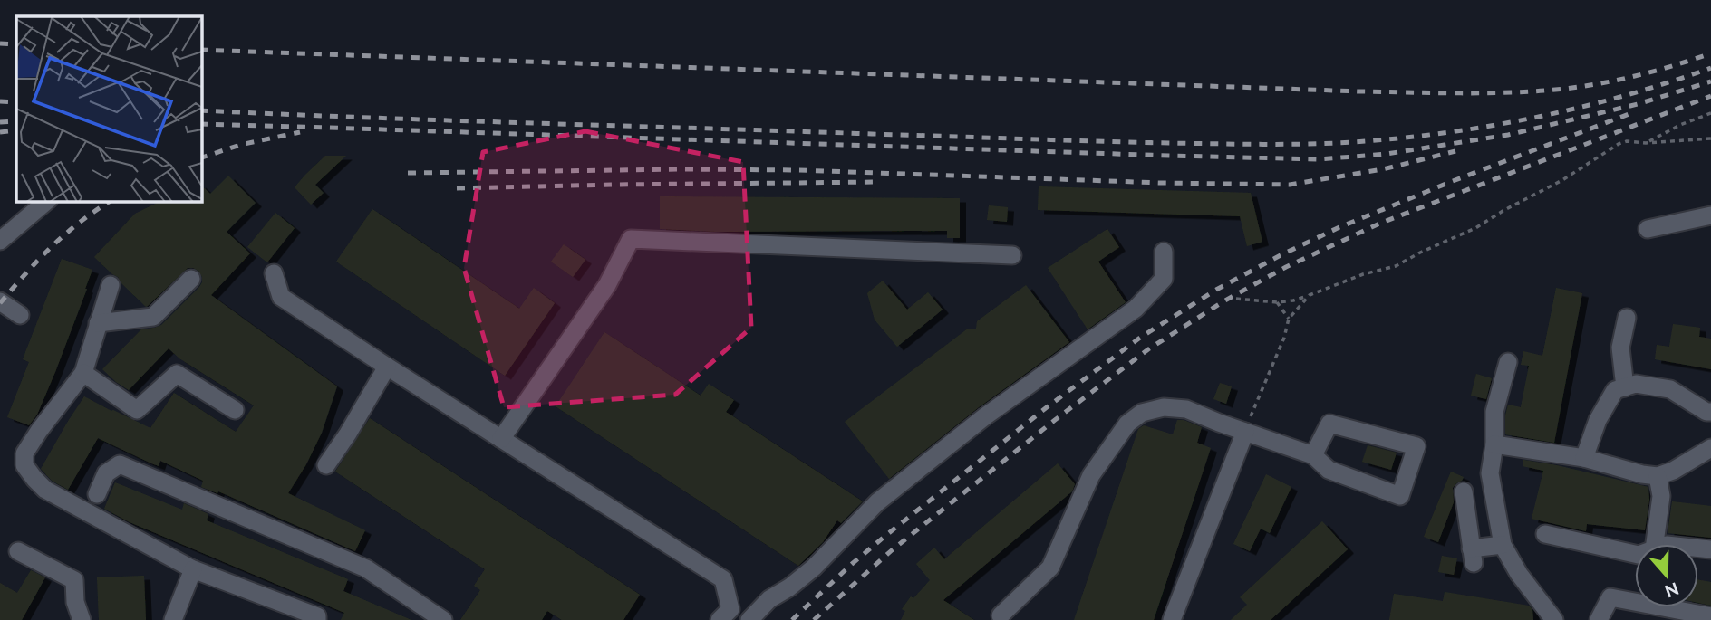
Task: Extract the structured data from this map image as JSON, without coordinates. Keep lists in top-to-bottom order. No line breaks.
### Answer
{"north":"bottom"}
